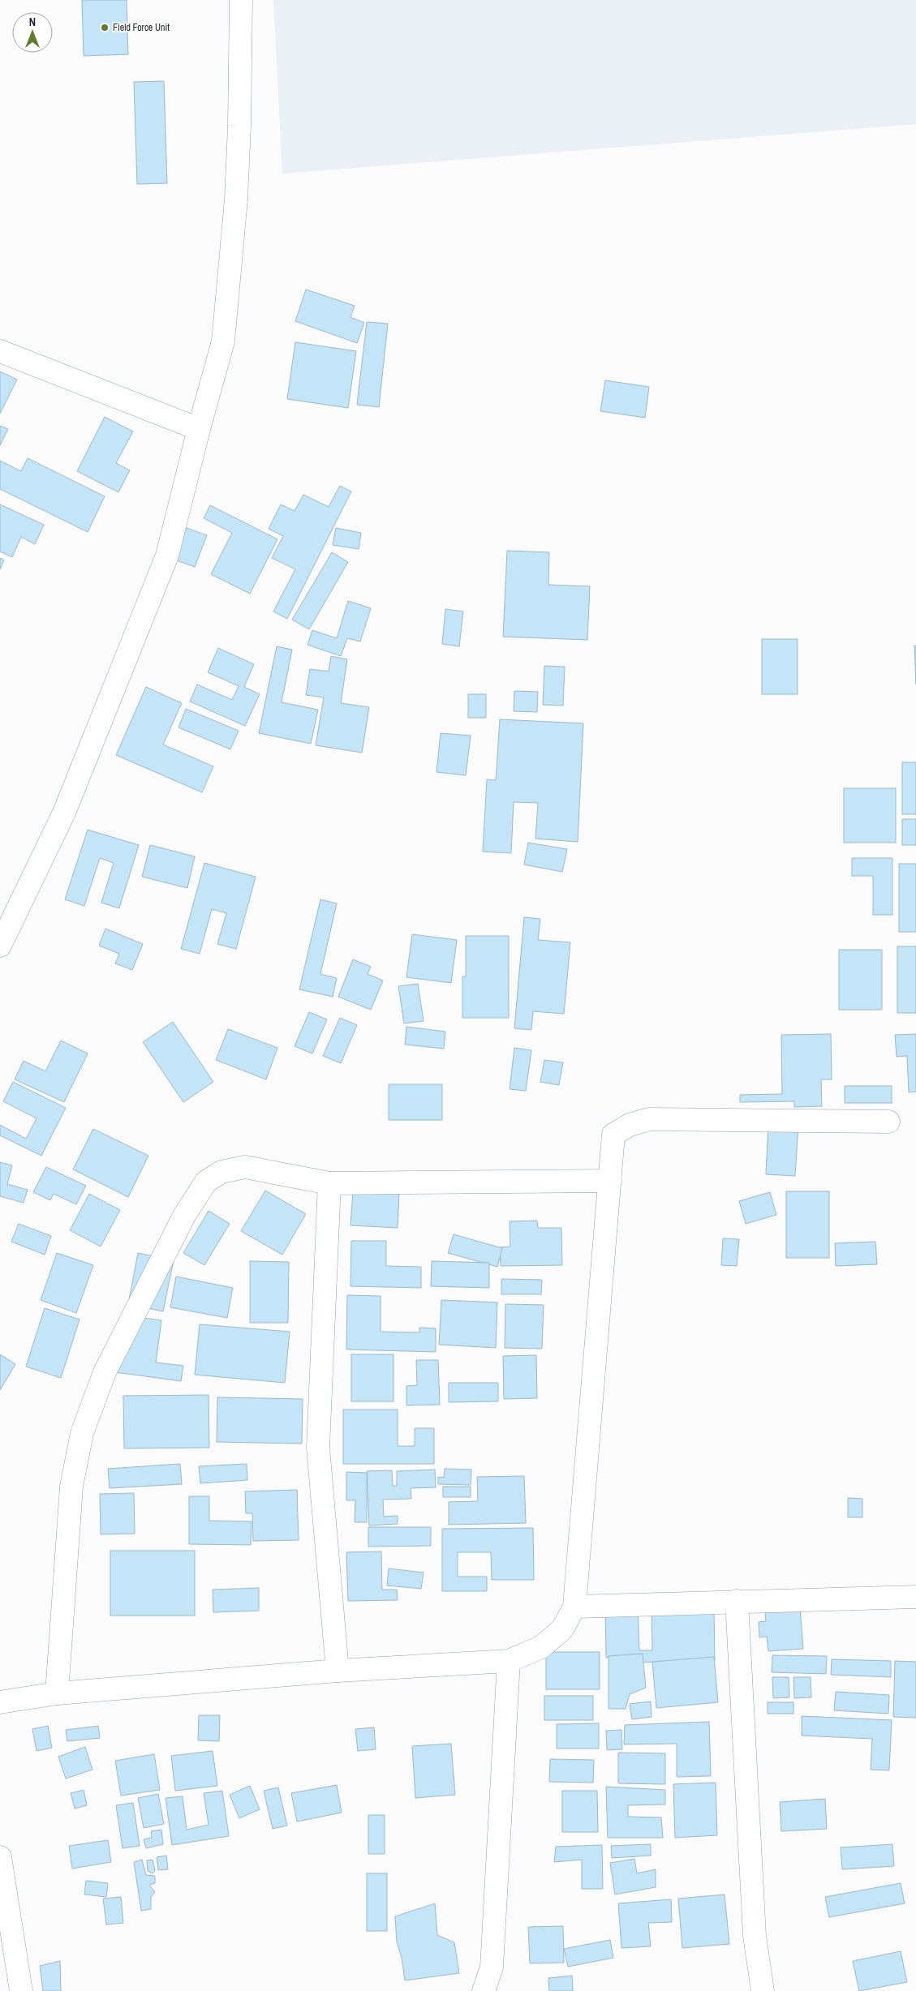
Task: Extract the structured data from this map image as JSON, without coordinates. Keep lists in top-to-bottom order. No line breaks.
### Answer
{"places":["Field Force Unit"],"north":"top"}
